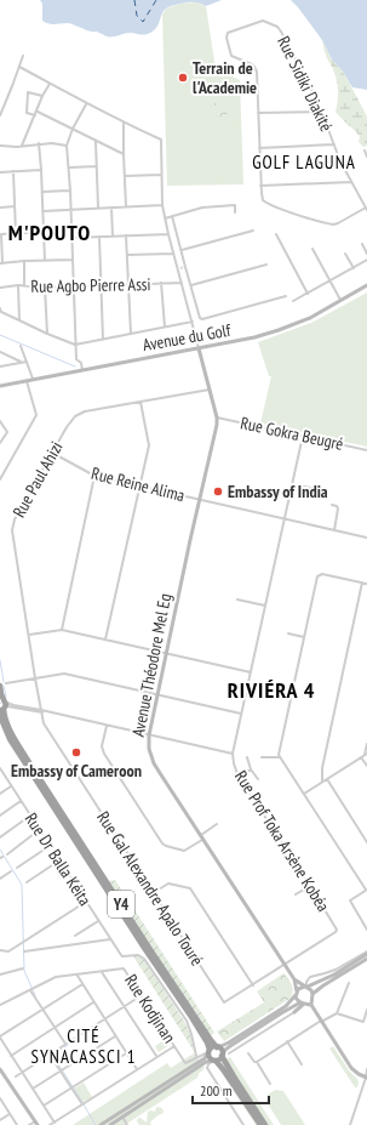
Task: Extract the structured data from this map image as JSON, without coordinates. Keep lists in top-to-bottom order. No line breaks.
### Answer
{"streets":{"highway":["Y4"],"main road":["Avenue du Golf","Avenue Théodore Mel Eg"],"street":["Rue Sidiki Diakité","Rue Agbo Pierre Assi","Rue Gokra Beugré","Rue Paul Ahizi","Rue Reine Alima","Rue Prof Toka Arsène Kobéa","Rue Dr Balla Kéita","Rue Gal Alexandre Apalo Touré","Rue Kodjinan"]},"crossings":[["Avenue du Golf","Avenue Théodore Mel Eg"],["Rue Gokra Beugré","Avenue Théodore Mel Eg"],["Rue Gokra Beugré","Rue Prof Toka Arsène Kobéa"],["Rue Paul Ahizi","Rue Reine Alima"],["Rue Paul Ahizi","Avenue Théodore Mel Eg"],["Rue Paul Ahizi","Rue Gal Alexandre Apalo Touré"],["Rue Reine Alima","Avenue Théodore Mel Eg"],["Rue Reine Alima","Rue Prof Toka Arsène Kobéa"],["Avenue Théodore Mel Eg","Rue Prof Toka Arsène Kobéa"],["Avenue Théodore Mel Eg","Rue Gal Alexandre Apalo Touré"],["Rue Prof Toka Arsène Kobéa","Rue Gal Alexandre Apalo Touré"],["Rue Dr Balla Kéita","Rue Kodjinan"],["Y4","Rue Kodjinan"]],"districts":["GOLF LAGUNA","M'POUTO","RIVIÉRA 4","CITÉ SYNACASSCI 1"],"places":["Terrain de l'Academie","Embassy of India","Embassy of Cameroon"],"scale_bar":"200 m"}
